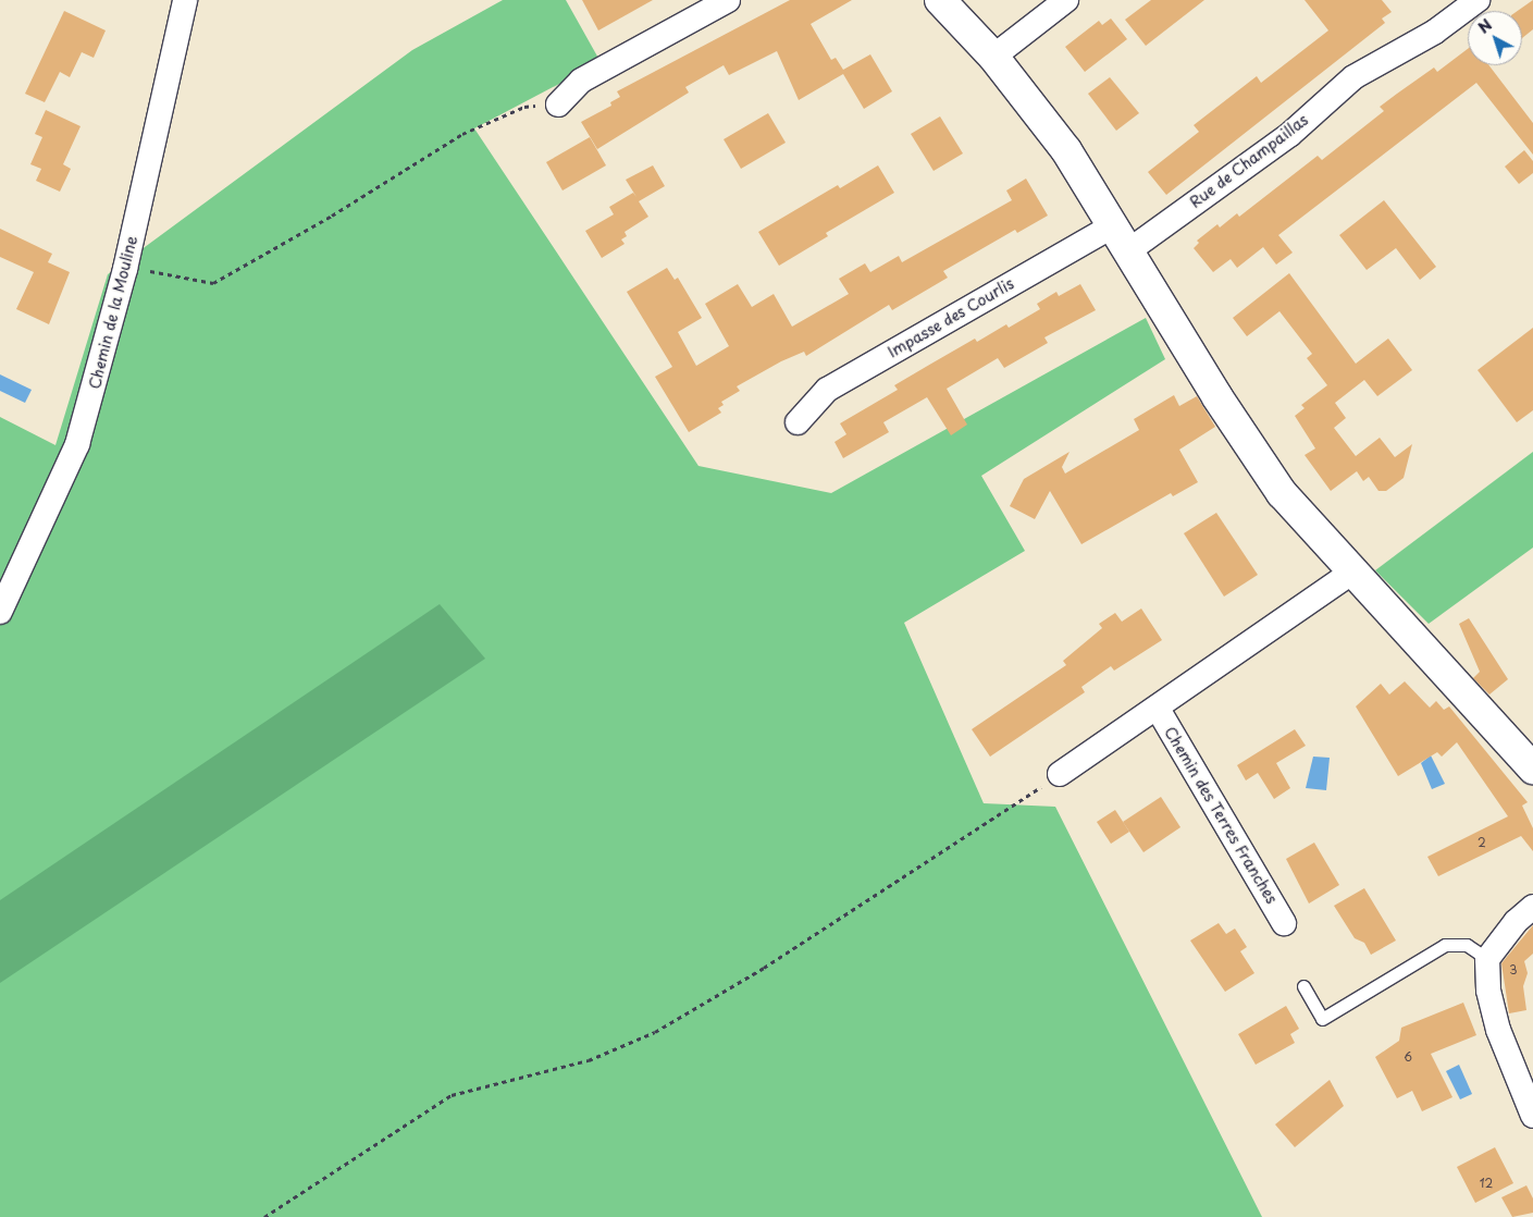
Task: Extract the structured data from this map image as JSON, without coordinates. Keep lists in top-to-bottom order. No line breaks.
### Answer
{"streets":{"street":["Rue de Champaillas","Chemin de la Mouline","Impasse des Courlis","Chemin des Terres Franches"]},"house_numbers":["2","3","6","12"],"north":"top left"}
